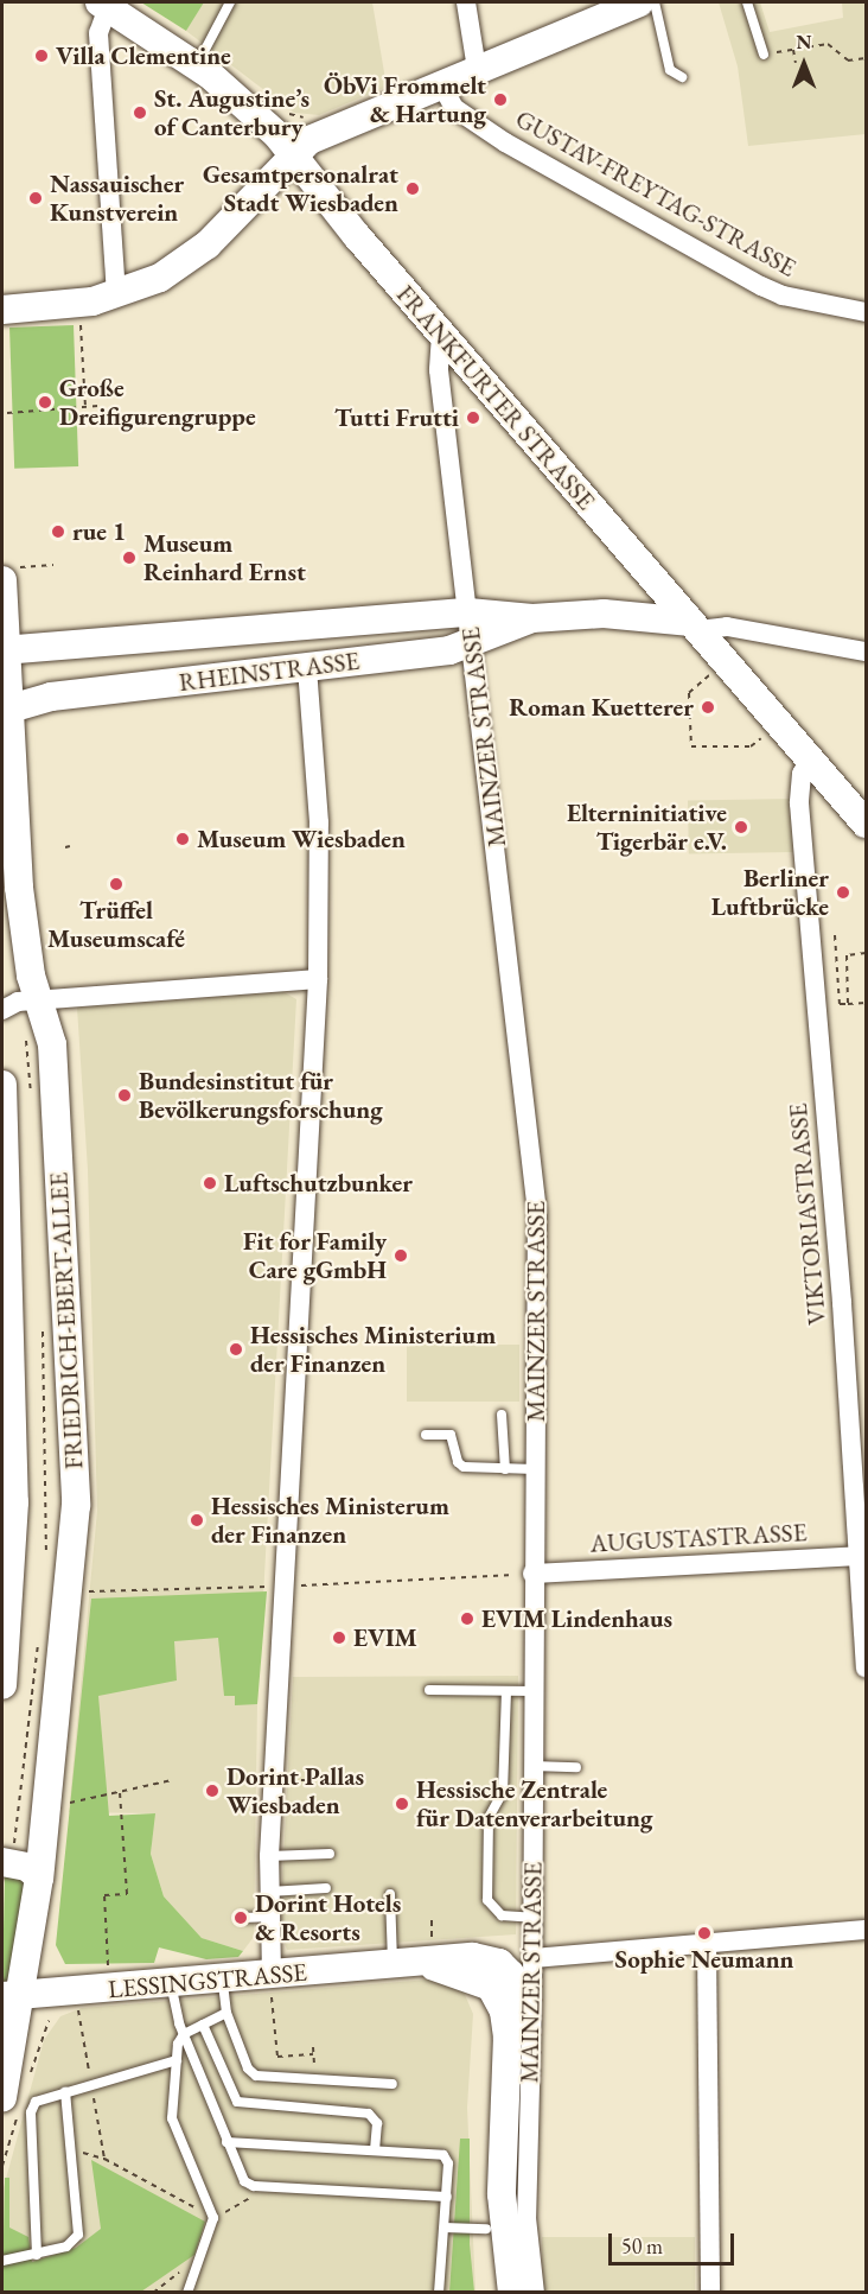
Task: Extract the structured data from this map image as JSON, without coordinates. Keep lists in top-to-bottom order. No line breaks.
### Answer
{"streets":{"street":["GUSTAV-FREYTAG-STRASSE","FRANKFURTER STRASSE","RHEINSTRASSE","MAINZER STRASSE","VIKTORIASTRASSE","FRIEDRICH-EBERT-ALLEE","AUGUSTASTRASSE","LESSINGSTRASSE"]},"crossings":[["FRANKFURTER STRASSE","MAINZER STRASSE"],["FRANKFURTER STRASSE","VIKTORIASTRASSE"],["RHEINSTRASSE","MAINZER STRASSE"],["RHEINSTRASSE","FRIEDRICH-EBERT-ALLEE"],["MAINZER STRASSE","AUGUSTASTRASSE"],["MAINZER STRASSE","LESSINGSTRASSE"],["VIKTORIASTRASSE","AUGUSTASTRASSE"],["FRIEDRICH-EBERT-ALLEE","LESSINGSTRASSE"]],"places":["Villa Clementine","ÖbVi Frommelt & Hartung","St. Augustine’s of Canterbury","Gesamtpersonalrat Stadt Wiesbaden","Nassauischer Kunstverein","Große Dreifigurengruppe","Tutti Frutti","rue 1","Museum Reinhard Ernst","Roman Kuetterer","Elterninitiative Tigerbär e.V.","Museum Wiesbaden","Trüffel Museumscafé","Berliner Luftbrücke","Bundesinstitut für Bevölkerungsforschung","Luftschutzbunker","Fit for Family Care gGmbH","Hessisches Ministerium der Finanzen","Hessisches Ministerum der Finanzen","EVIM Lindenhaus","EVIM","Dorint Pallas Wiesbaden","Hessische Zentrale für Datenverarbeitung","Dorint Hotels & Resorts","Sophie Neumann"],"scale_bar":"50 m","north":"top"}
